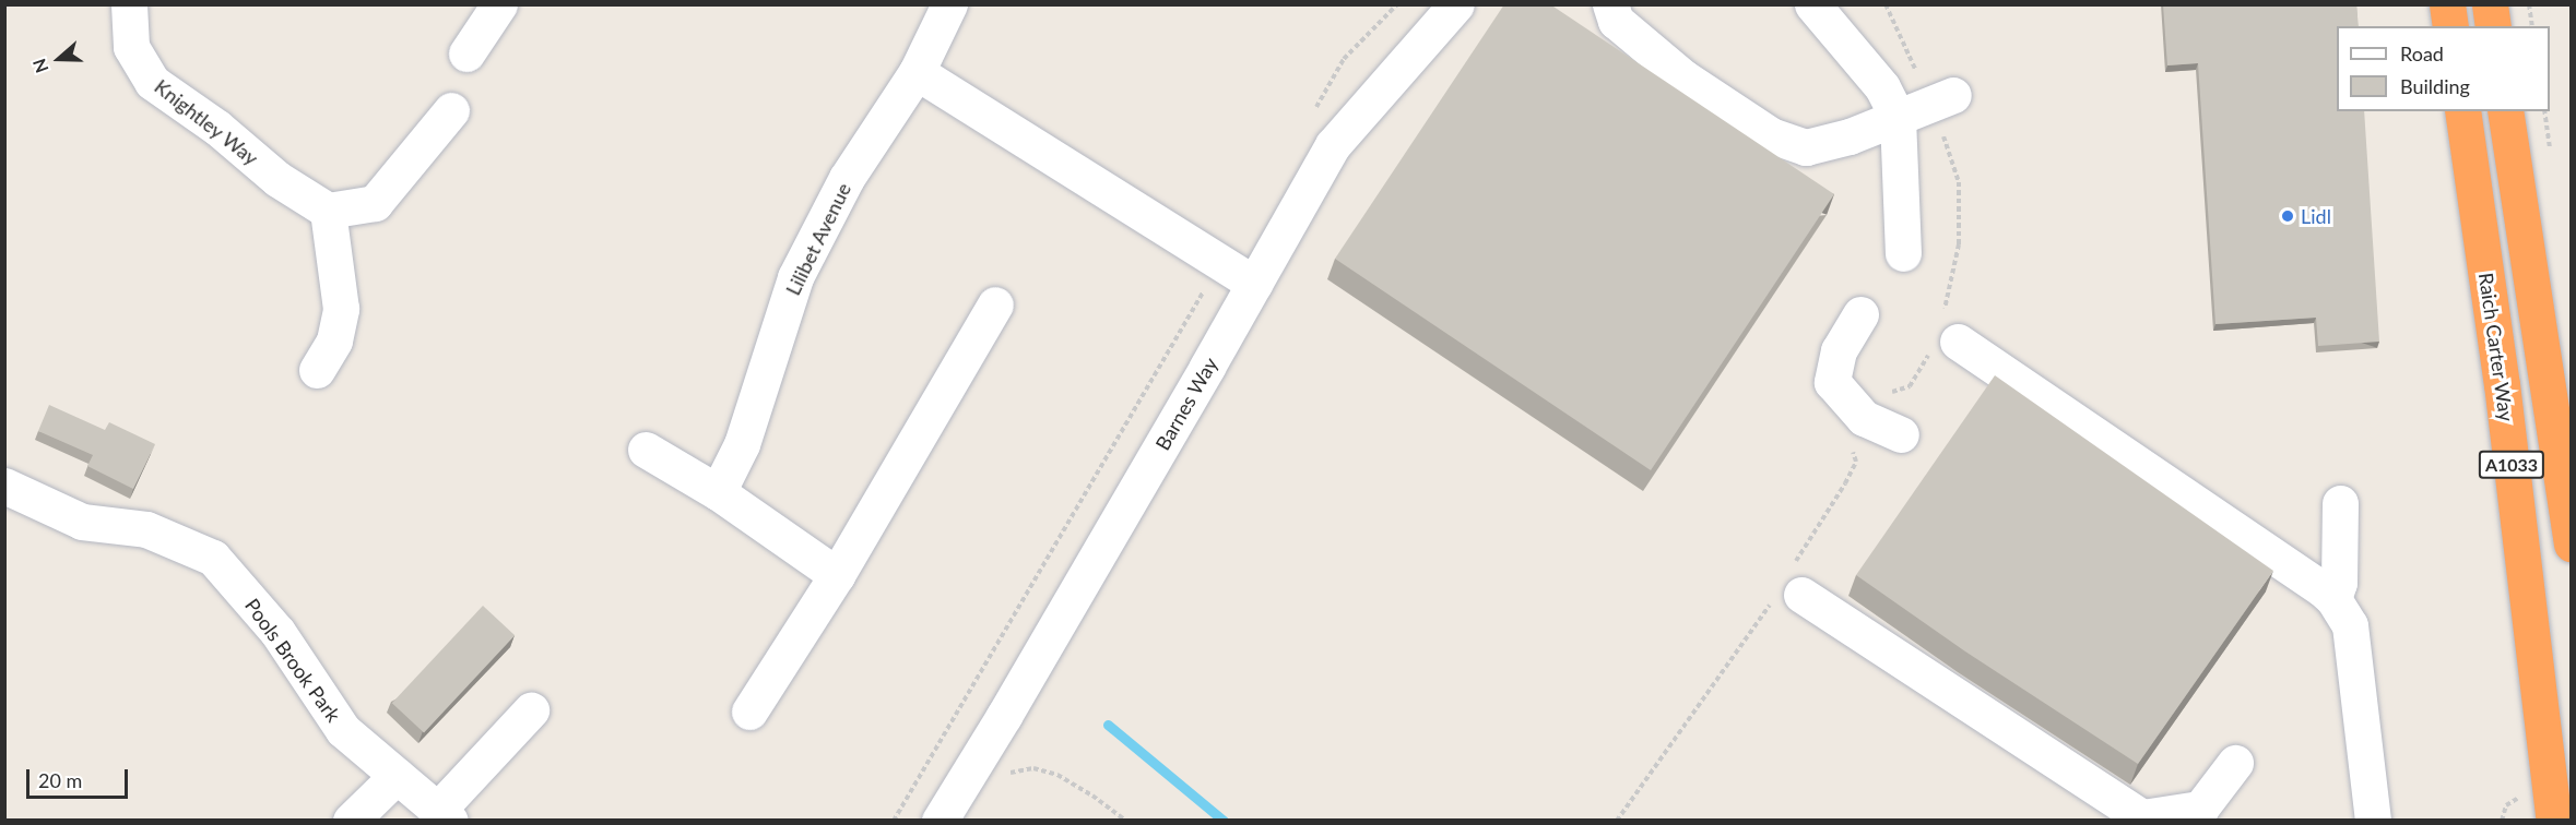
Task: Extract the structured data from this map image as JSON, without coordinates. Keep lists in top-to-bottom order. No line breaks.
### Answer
{"streets":{"highway":["Raich Carter Way","A1033"],"street":["Knightley Way","Lilibet Avenue","Barnes Way","Pools Brook Park"]},"places":["Lidl"],"legend":["Road","Building"],"scale_bar":"20 m","north":"left"}
